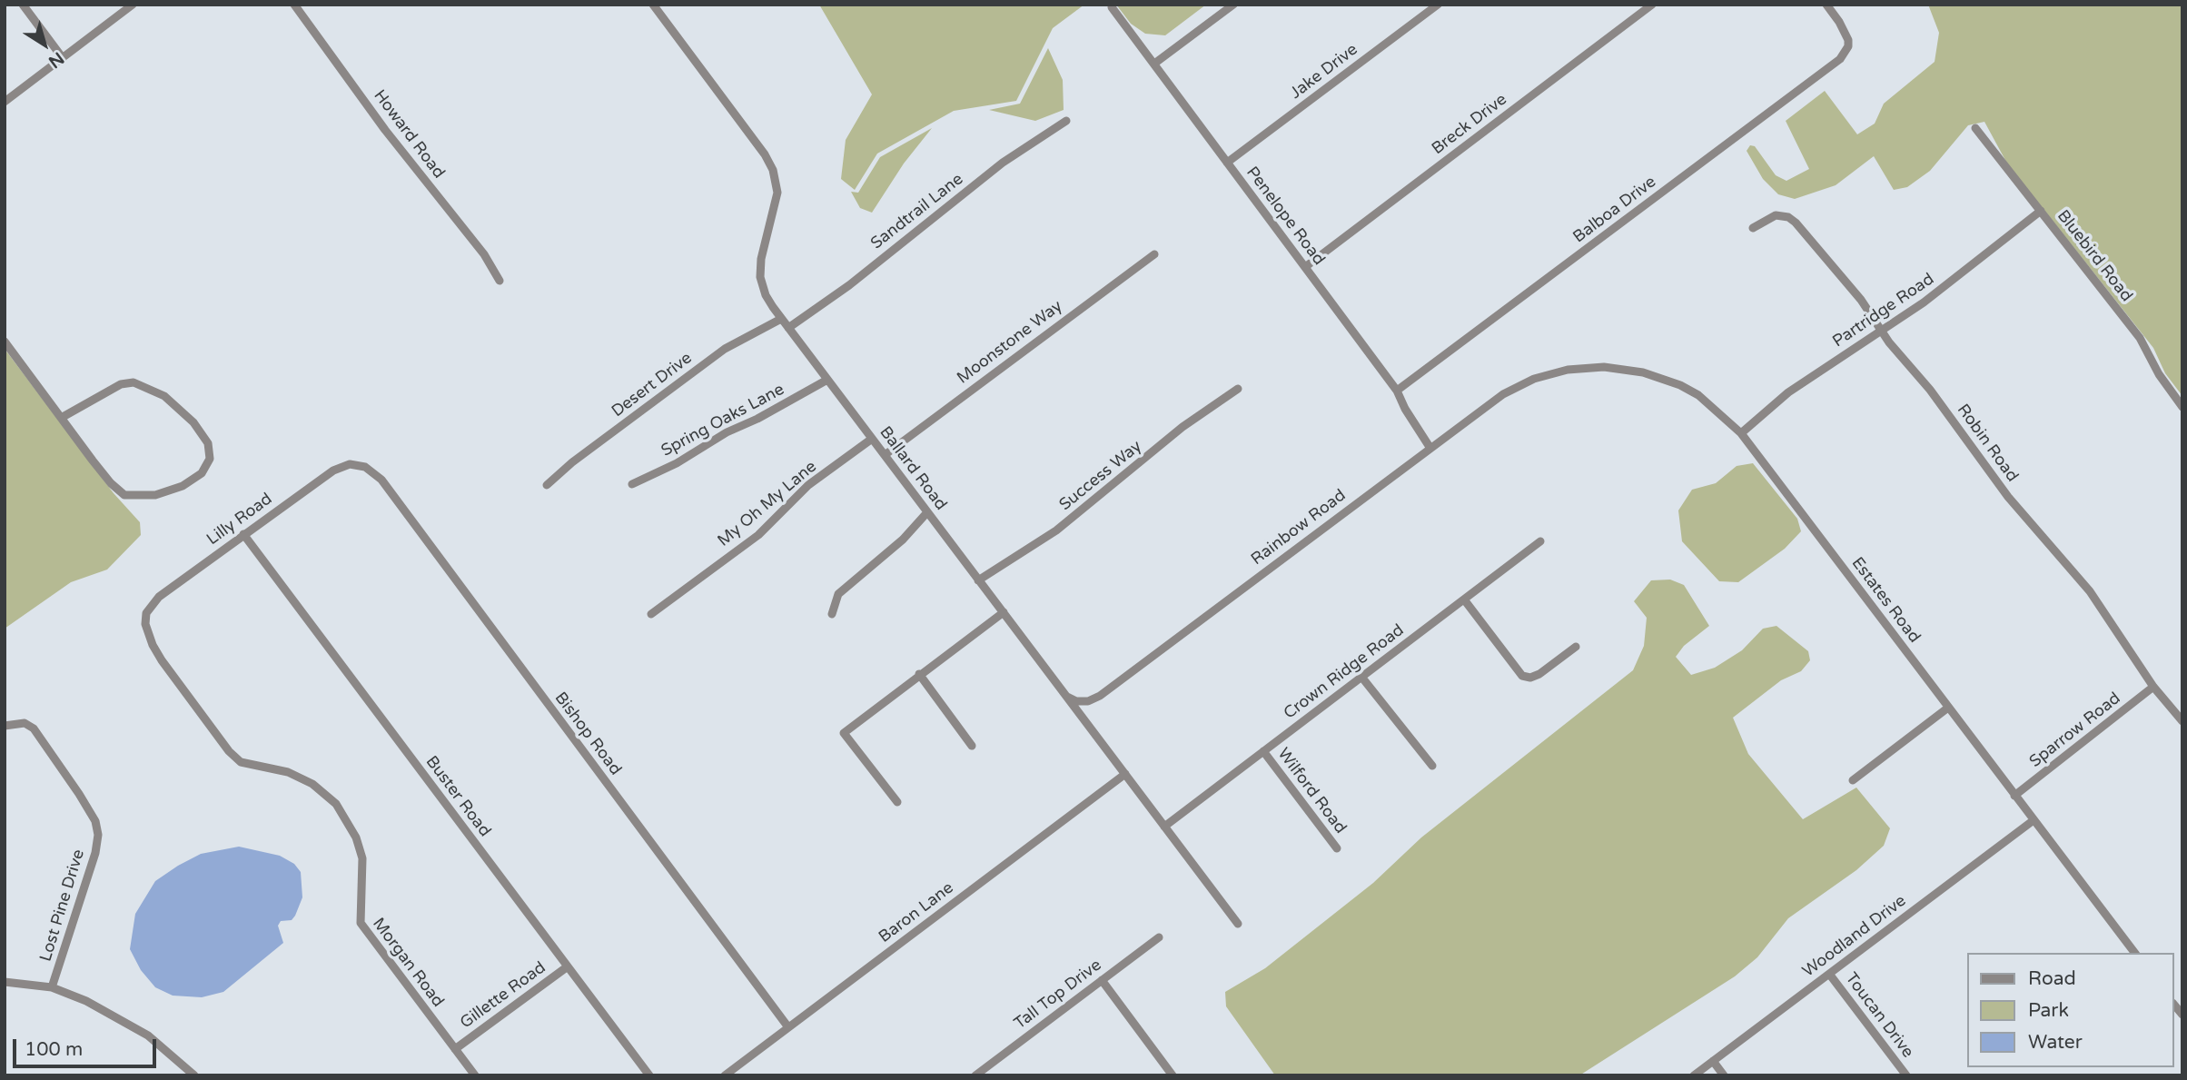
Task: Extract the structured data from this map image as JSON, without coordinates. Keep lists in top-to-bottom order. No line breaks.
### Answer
{"streets":{"street":["Jake Drive","Breck Drive","Howard Road","Balboa Drive","Sandtrail Lane","Penelope Road","Bluebird Road","Partridge Road","Moonstone Way","Desert Drive","Spring Oaks Lane","Robin Road","Ballard Road","Success Way","My Oh My Lane","Lilly Road","Rainbow Road","Estates Road","Crown Ridge Road","Sparrow Road","Bishop Road","Wilford Road","Buster Road","Lost Pine Drive","Baron Lane","Woodland Drive","Morgan Road","Tall Top Drive","Gillette Road","Toucan Drive"]},"crossings":[["Jake Drive","Penelope Road"],["Breck Drive","Penelope Road"],["Balboa Drive","Penelope Road"],["Sandtrail Lane","Ballard Road"],["Penelope Road","Rainbow Road"],["Bluebird Road","Partridge Road"],["Partridge Road","Robin Road"],["Partridge Road","Estates Road"],["Moonstone Way","Ballard Road"],["Desert Drive","Ballard Road"],["Spring Oaks Lane","Ballard Road"],["Robin Road","Sparrow Road"],["Ballard Road","Success Way"],["Ballard Road","My Oh My Lane"],["Ballard Road","Rainbow Road"],["Ballard Road","Crown Ridge Road"],["Ballard Road","Baron Lane"],["Lilly Road","Bishop Road"],["Lilly Road","Buster Road"],["Lilly Road","Morgan Road"],["Rainbow Road","Estates Road"],["Estates Road","Sparrow Road"],["Estates Road","Woodland Drive"],["Crown Ridge Road","Wilford Road"],["Bishop Road","Baron Lane"],["Buster Road","Gillette Road"],["Woodland Drive","Toucan Drive"],["Morgan Road","Gillette Road"]],"legend":["Road","Park","Water"],"scale_bar":"100 m","north":"bottom right"}
